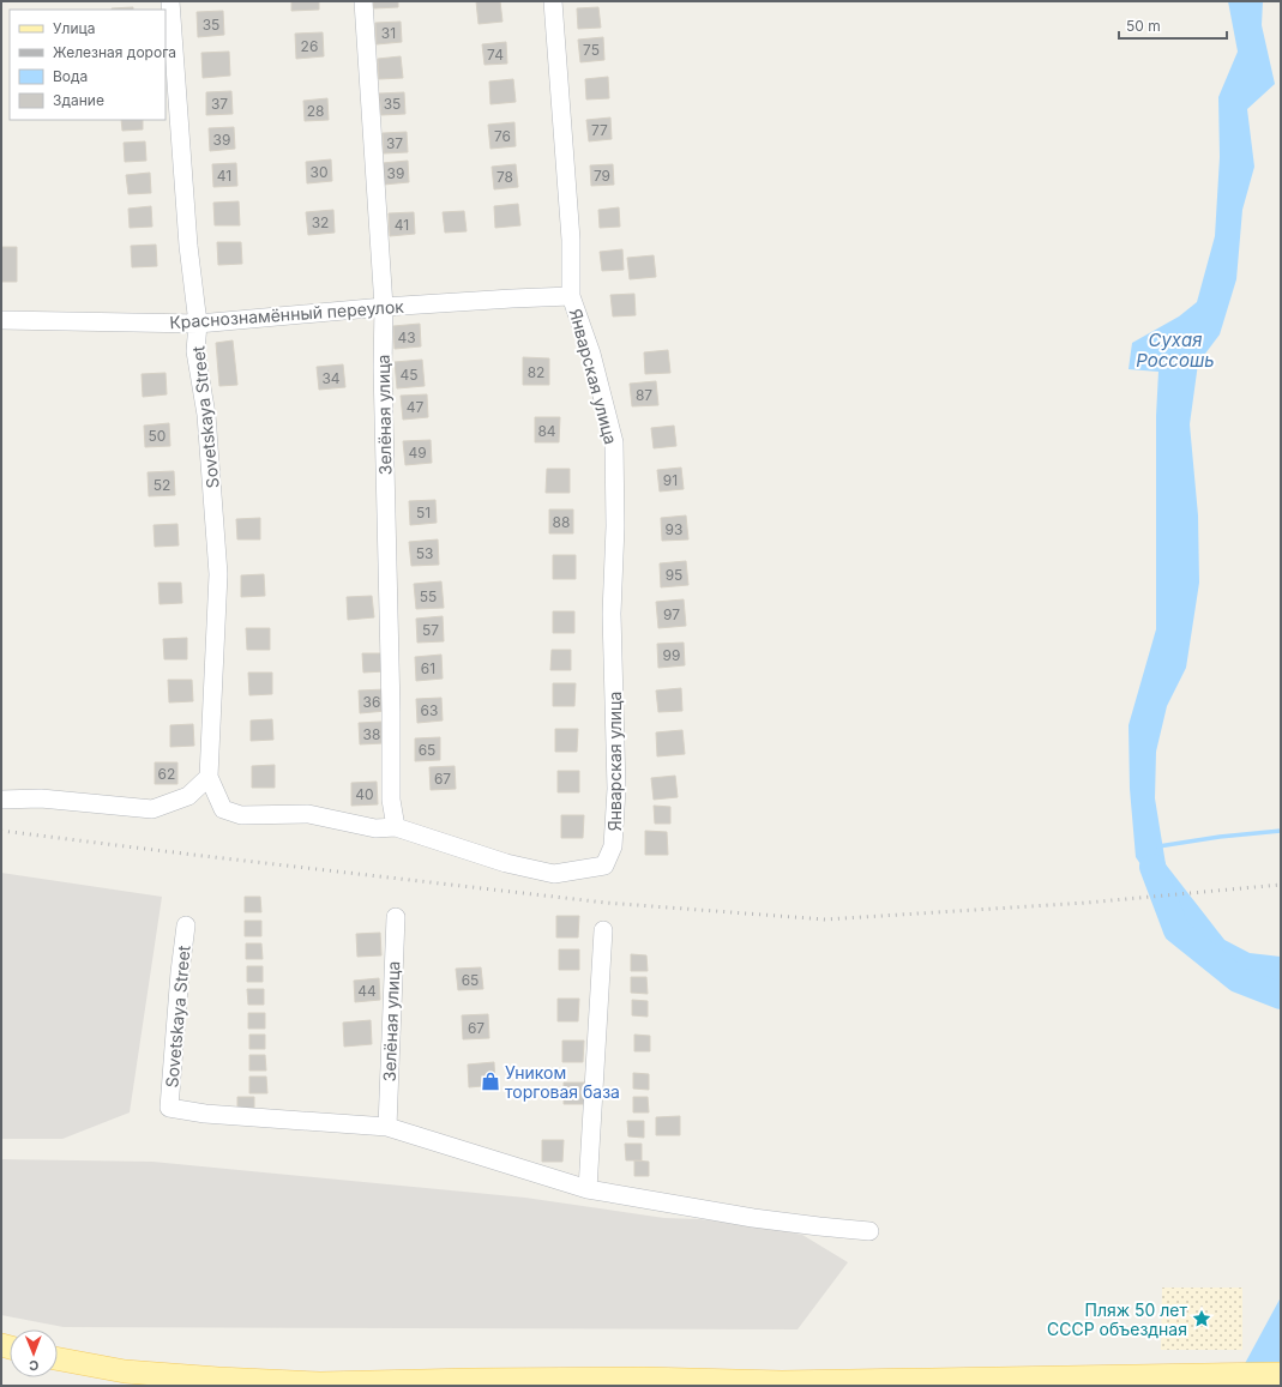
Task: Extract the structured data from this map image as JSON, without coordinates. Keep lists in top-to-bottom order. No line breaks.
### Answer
{"streets":{"street":["Краснознамённый переулок","Январская улица","Зелёная улица","Sovetskaya Street"]},"crossings":[["Краснознамённый переулок","Январская улица"],["Краснознамённый переулок","Зелёная улица"],["Краснознамённый переулок","Sovetskaya Street"],["Январская улица","Зелёная улица"],["Зелёная улица","Sovetskaya Street"]],"water":["Сухая Россошь"],"places":{"shop":["Уником торговая база"],"place":["Пляж 50 лет СССР объездная"]},"house_numbers":["35","31","26","75","74","37","35","28","77","76","39","37","30","39","41","79","78","32","41","43","82","45","34","87","47","84","50","49","91","52","51","88","93","53","95","55","97","57","99","61","36","63","38","65","62","67","40","65","44","67"],"legend":["Улица","Железная дорога","Вода","Здание"],"scale_bar":"50 m","north":"bottom"}
